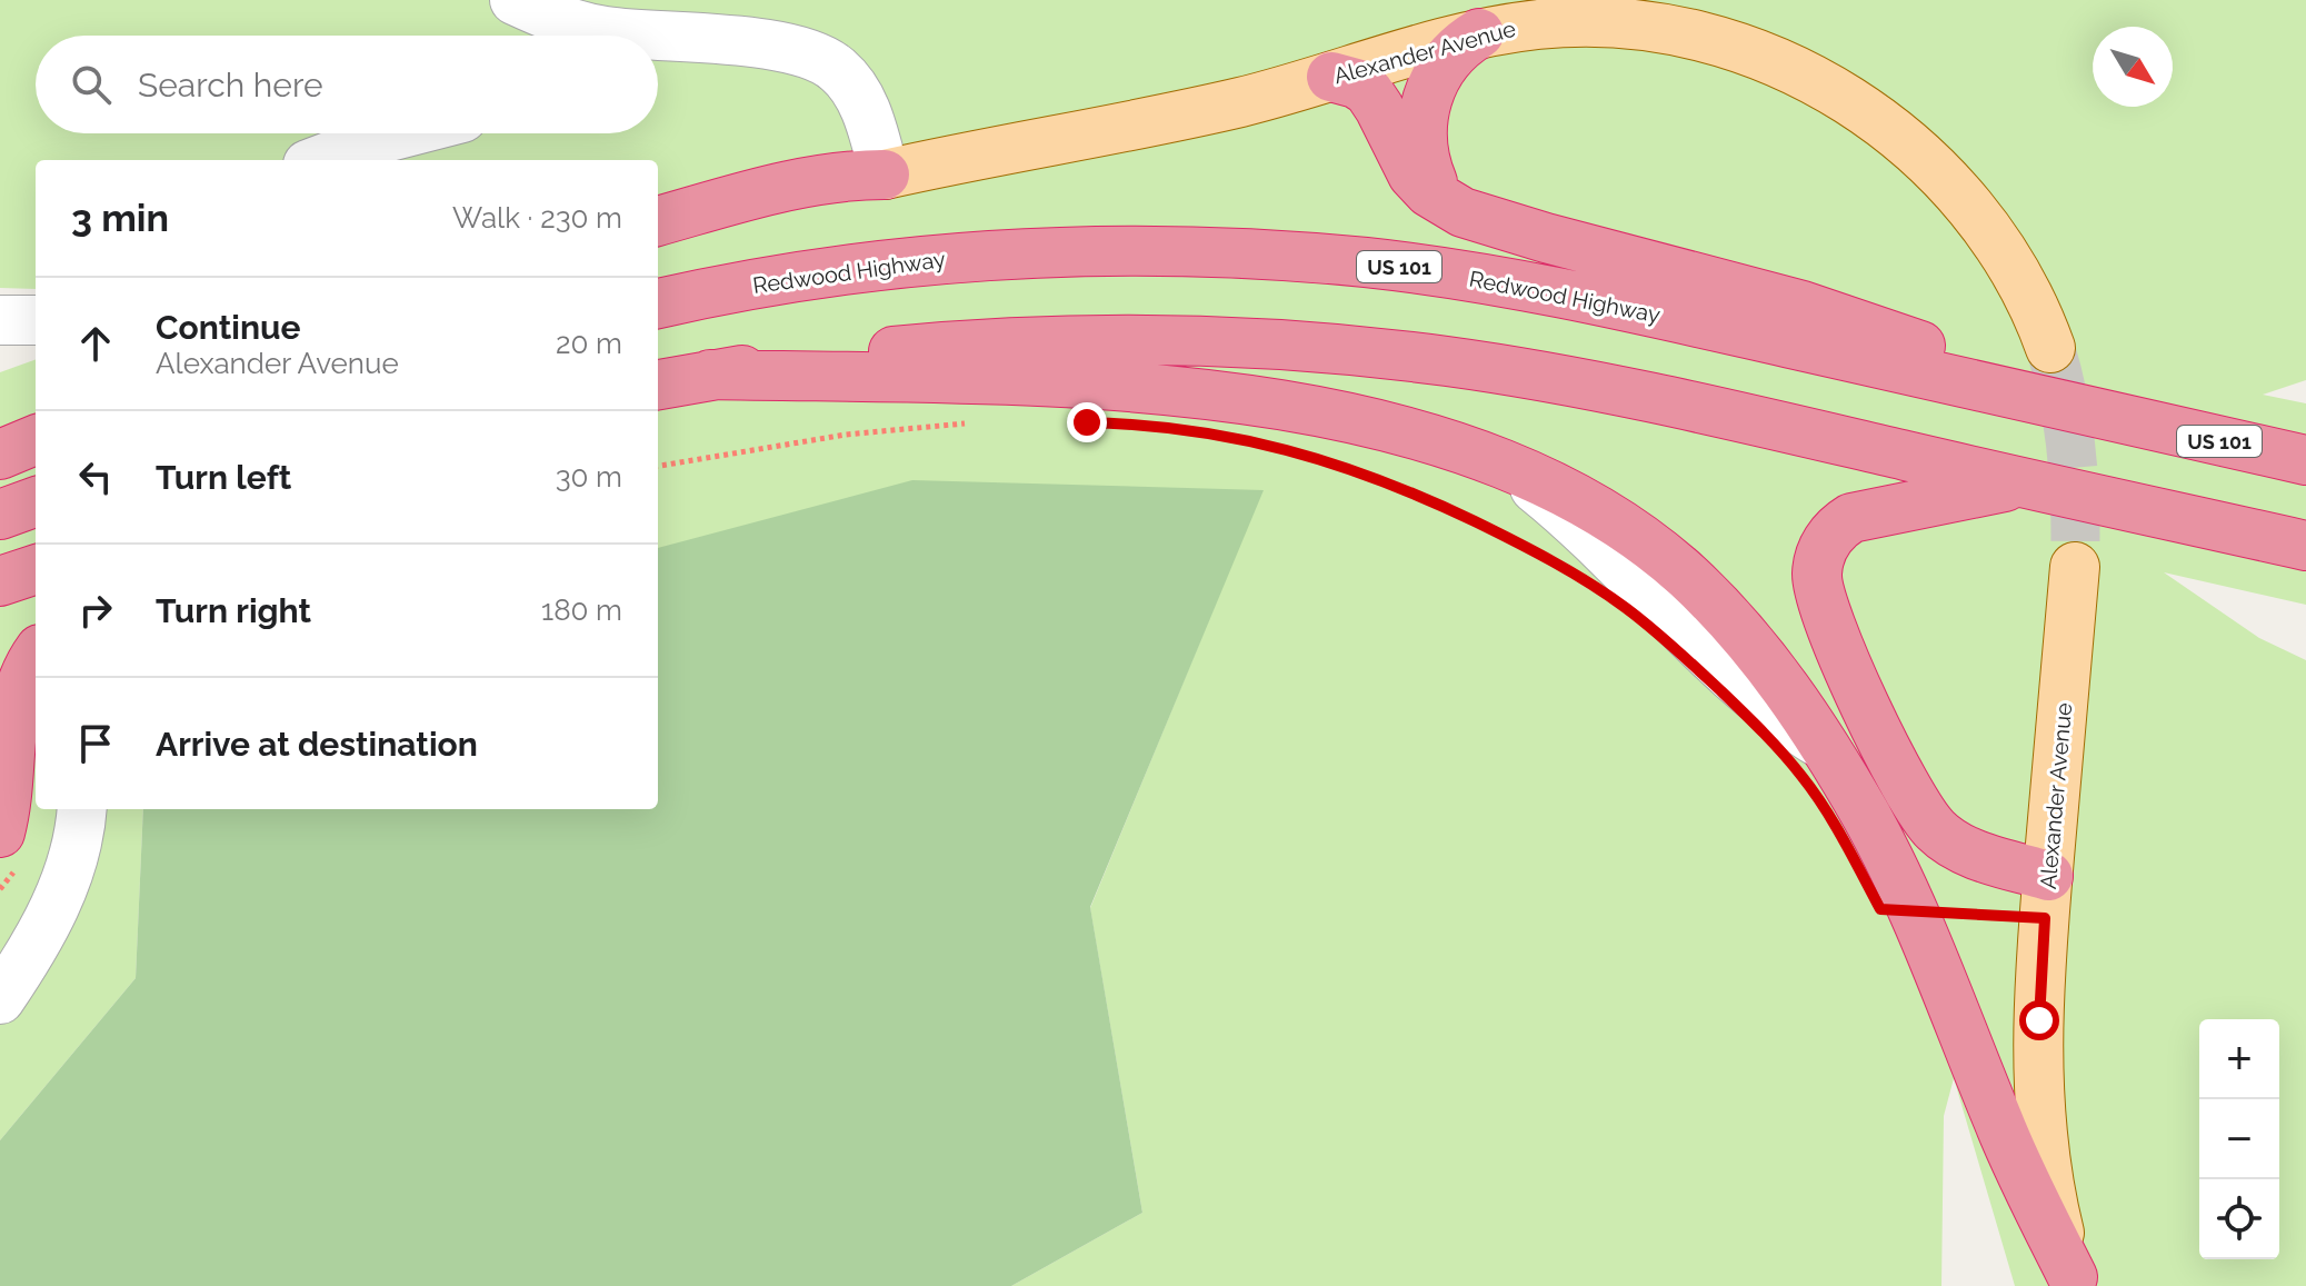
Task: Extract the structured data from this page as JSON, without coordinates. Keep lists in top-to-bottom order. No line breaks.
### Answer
{"streets":{"highway":["US 101","Redwood Highway"],"main road":["Alexander Avenue"]},"north":"bottom right","page":{"search":"Search here","heading":["3 min","Walk · 230 m"],"list":[["Continue","Alexander Avenue","20 m"],["Turn left","30 m"],["Turn right","180 m"],"Arrive at destination"],"map_buttons":["+","−"]}}
